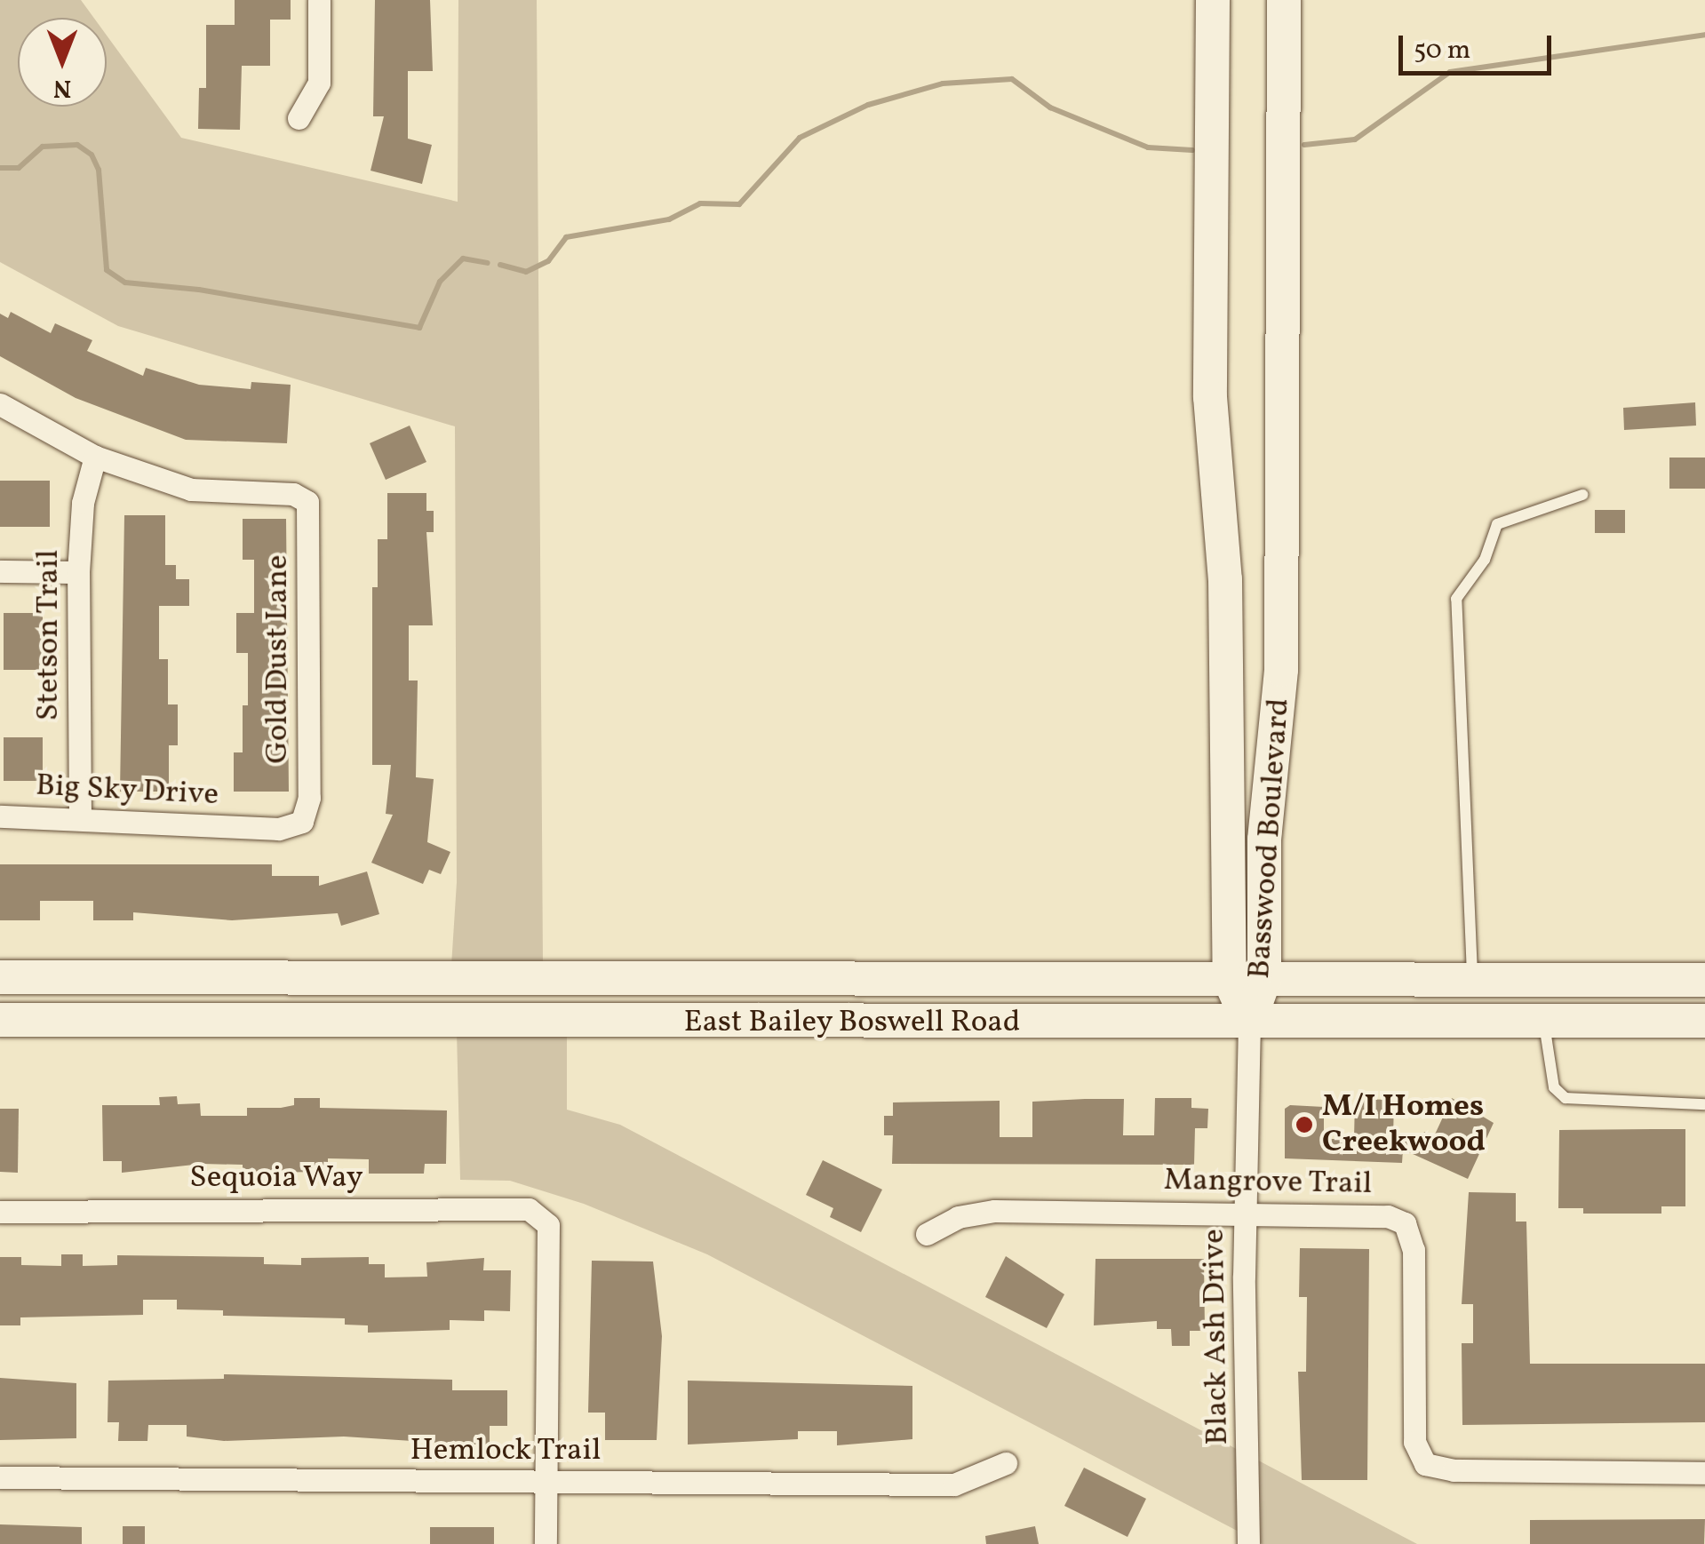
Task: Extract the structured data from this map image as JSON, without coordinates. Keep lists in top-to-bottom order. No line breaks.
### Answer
{"streets":{"main road":["Basswood Boulevard","East Bailey Boswell Road"],"street":["Stetson Trail","Gold Dust Lane","Big Sky Drive","Sequoia Way","Mangrove Trail","Black Ash Drive","Hemlock Trail"]},"crossings":[["Stetson Trail","Gold Dust Lane"],["Stetson Trail","Big Sky Drive"],["Gold Dust Lane","Big Sky Drive"],["Basswood Boulevard","East Bailey Boswell Road"],["Basswood Boulevard","Black Ash Drive"],["East Bailey Boswell Road","Black Ash Drive"],["Sequoia Way","Hemlock Trail"],["Mangrove Trail","Black Ash Drive"]],"places":["M/I Homes Creekwood"],"scale_bar":"50 m","north":"bottom"}
